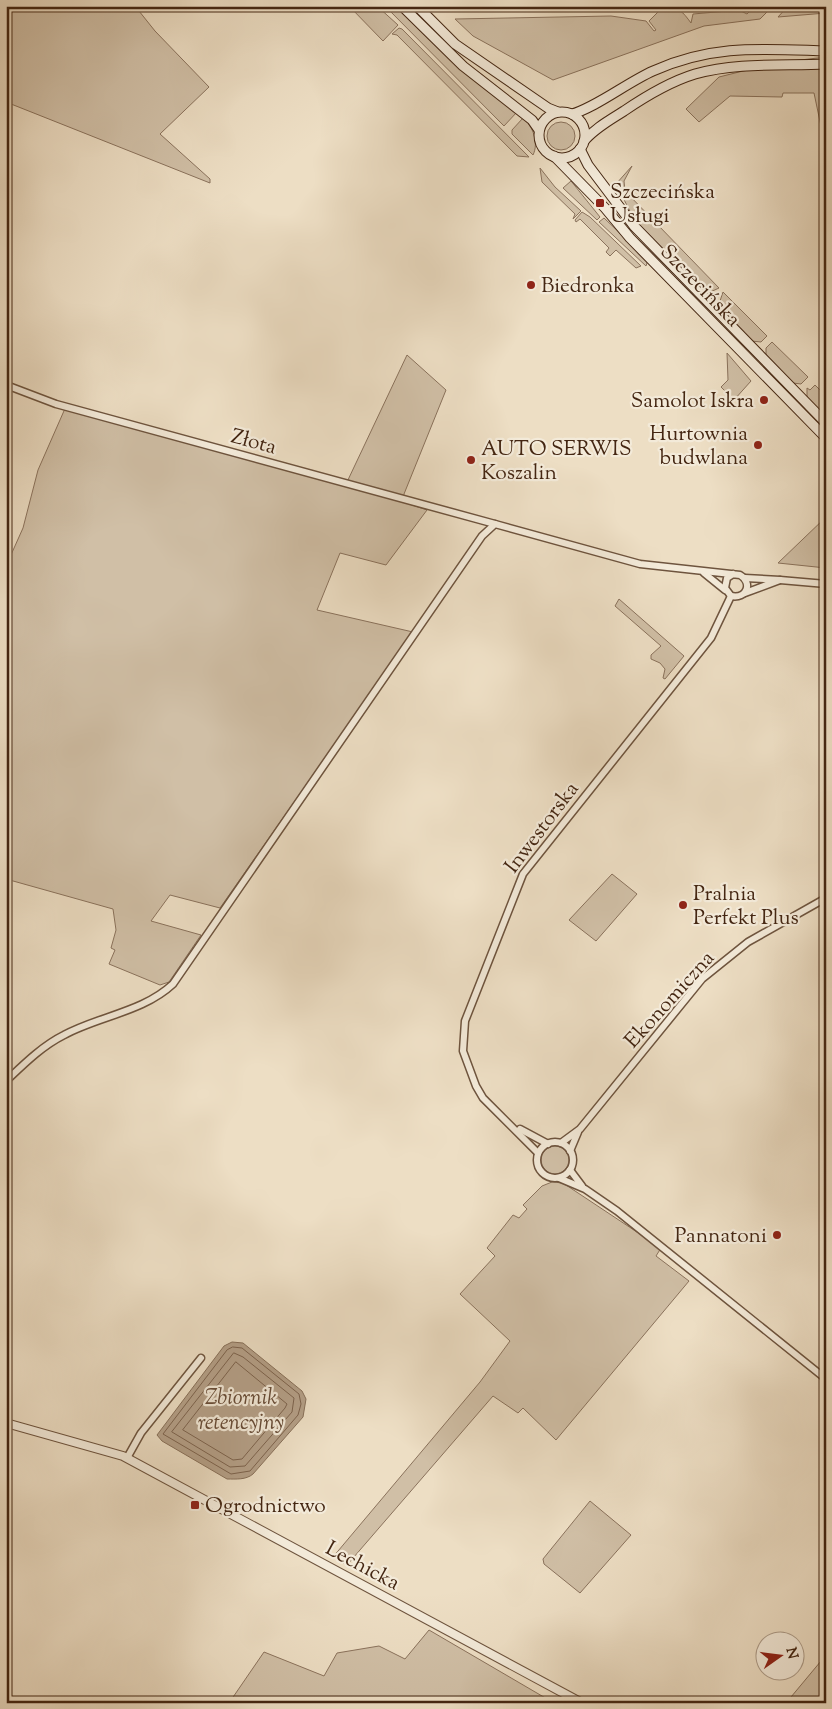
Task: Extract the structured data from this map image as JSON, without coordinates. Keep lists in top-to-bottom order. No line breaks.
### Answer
{"streets":{"main road":["Szczecińska"],"street":["Złota","Inwestorska","Ekonomiczna","Lechicka"]},"crossings":[["Złota","Inwestorska"],["Inwestorska","Ekonomiczna"]],"water":["Zbiornik retencyjny"],"places":{"transit":["Szczecińska Usługi","Ogrodnictwo"],"other":["Biedronka","Samolot Iskra","Hurtownia budwlana","AUTO SERWIS Koszalin","Pralnia Perfekt Plus","Pannatoni"]},"north":"right"}
